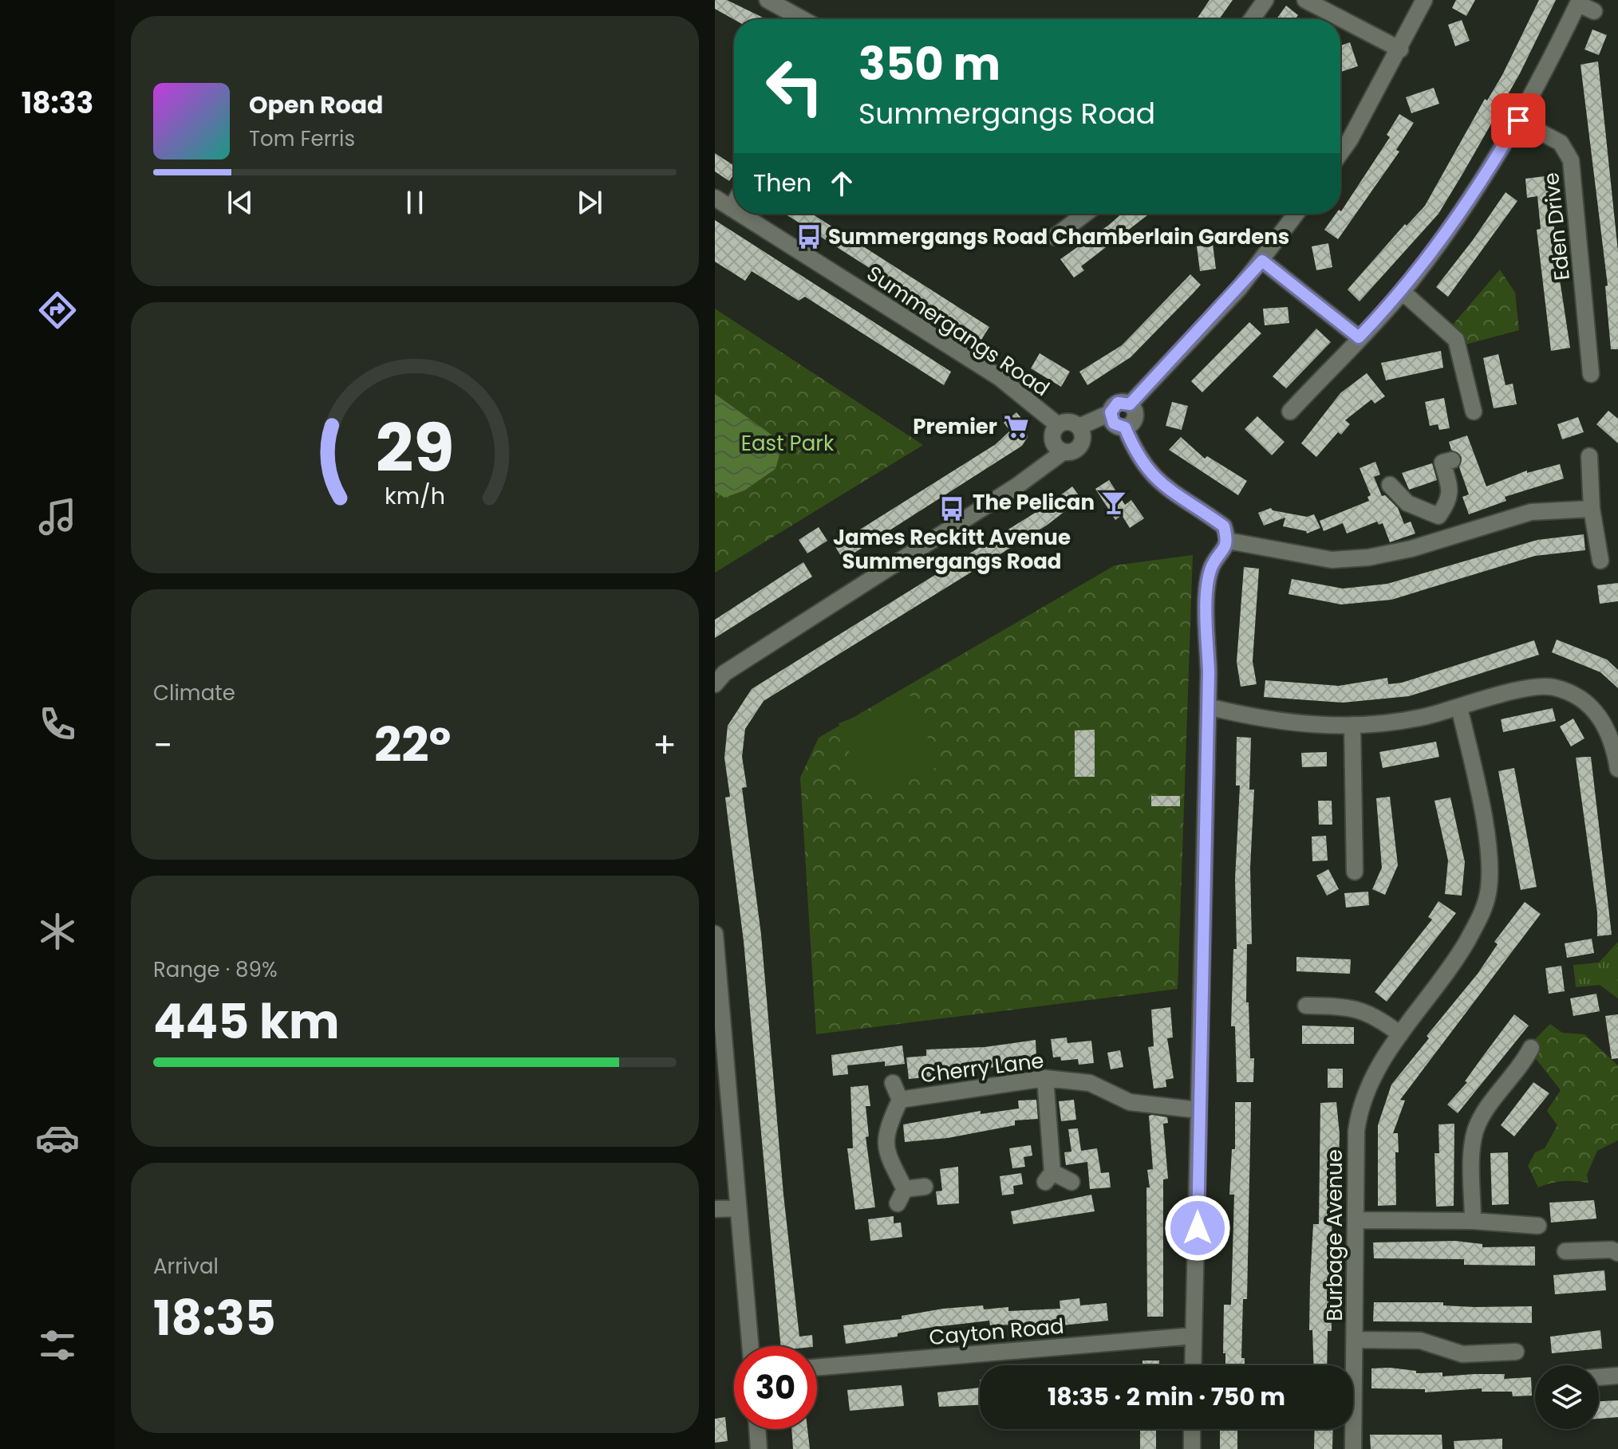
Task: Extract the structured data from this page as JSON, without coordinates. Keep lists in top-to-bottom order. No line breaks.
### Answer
{"streets":{"street":["Eden Drive","Summergangs Road","Cherry Lane","Burbage Avenue","Cayton Road"]},"parks":["East Park"],"places":{"bus stop":["Summergangs Road Chamberlain Gardens","James Reckitt Avenue Summergangs Road"],"supermarket":["Premier"],"bar":["The Pelican"]},"page":{"tabs":"18:33","turn":["350 m","Summergangs Road"],"song":["Open Road","Tom Ferris"],"then":"Then","tile":["Climate",["Range · 89%","445 km"],["Arrival","18:35"]],"heat":["−","22°","+"],"limit":"30","trip":"18:35 · 2 min · 750 m","gauge":["29","km/h"]}}
